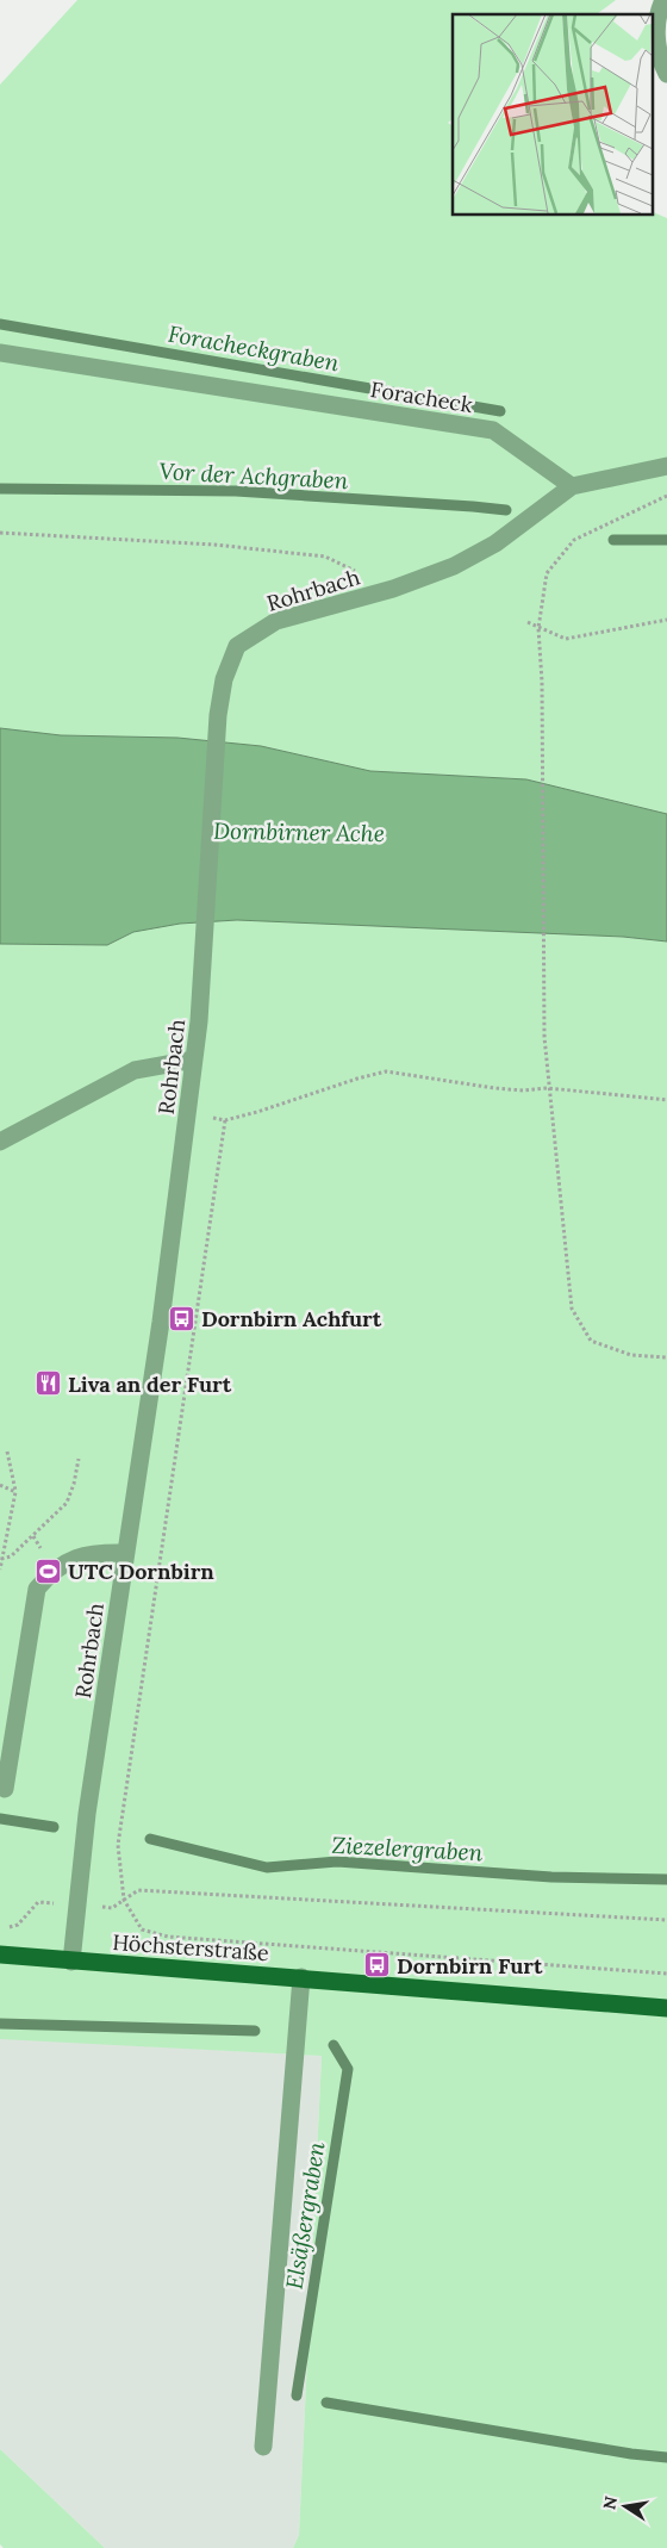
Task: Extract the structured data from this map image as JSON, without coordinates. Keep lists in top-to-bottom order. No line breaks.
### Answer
{"streets":{"main road":["Höchsterstraße"],"street":["Foracheck","Rohrbach"]},"crossings":[["Foracheck","Rohrbach"],["Rohrbach","Höchsterstraße"]],"water":["Foracheckgraben","Vor der Achgraben","Dornbirner Ache","Ziezelergraben","Elsäßergraben"],"places":{"bus stop":["Dornbirn Achfurt","Dornbirn Furt"],"restaurant":["Liva an der Furt"],"sports":["UTC Dornbirn"]},"north":"left"}
